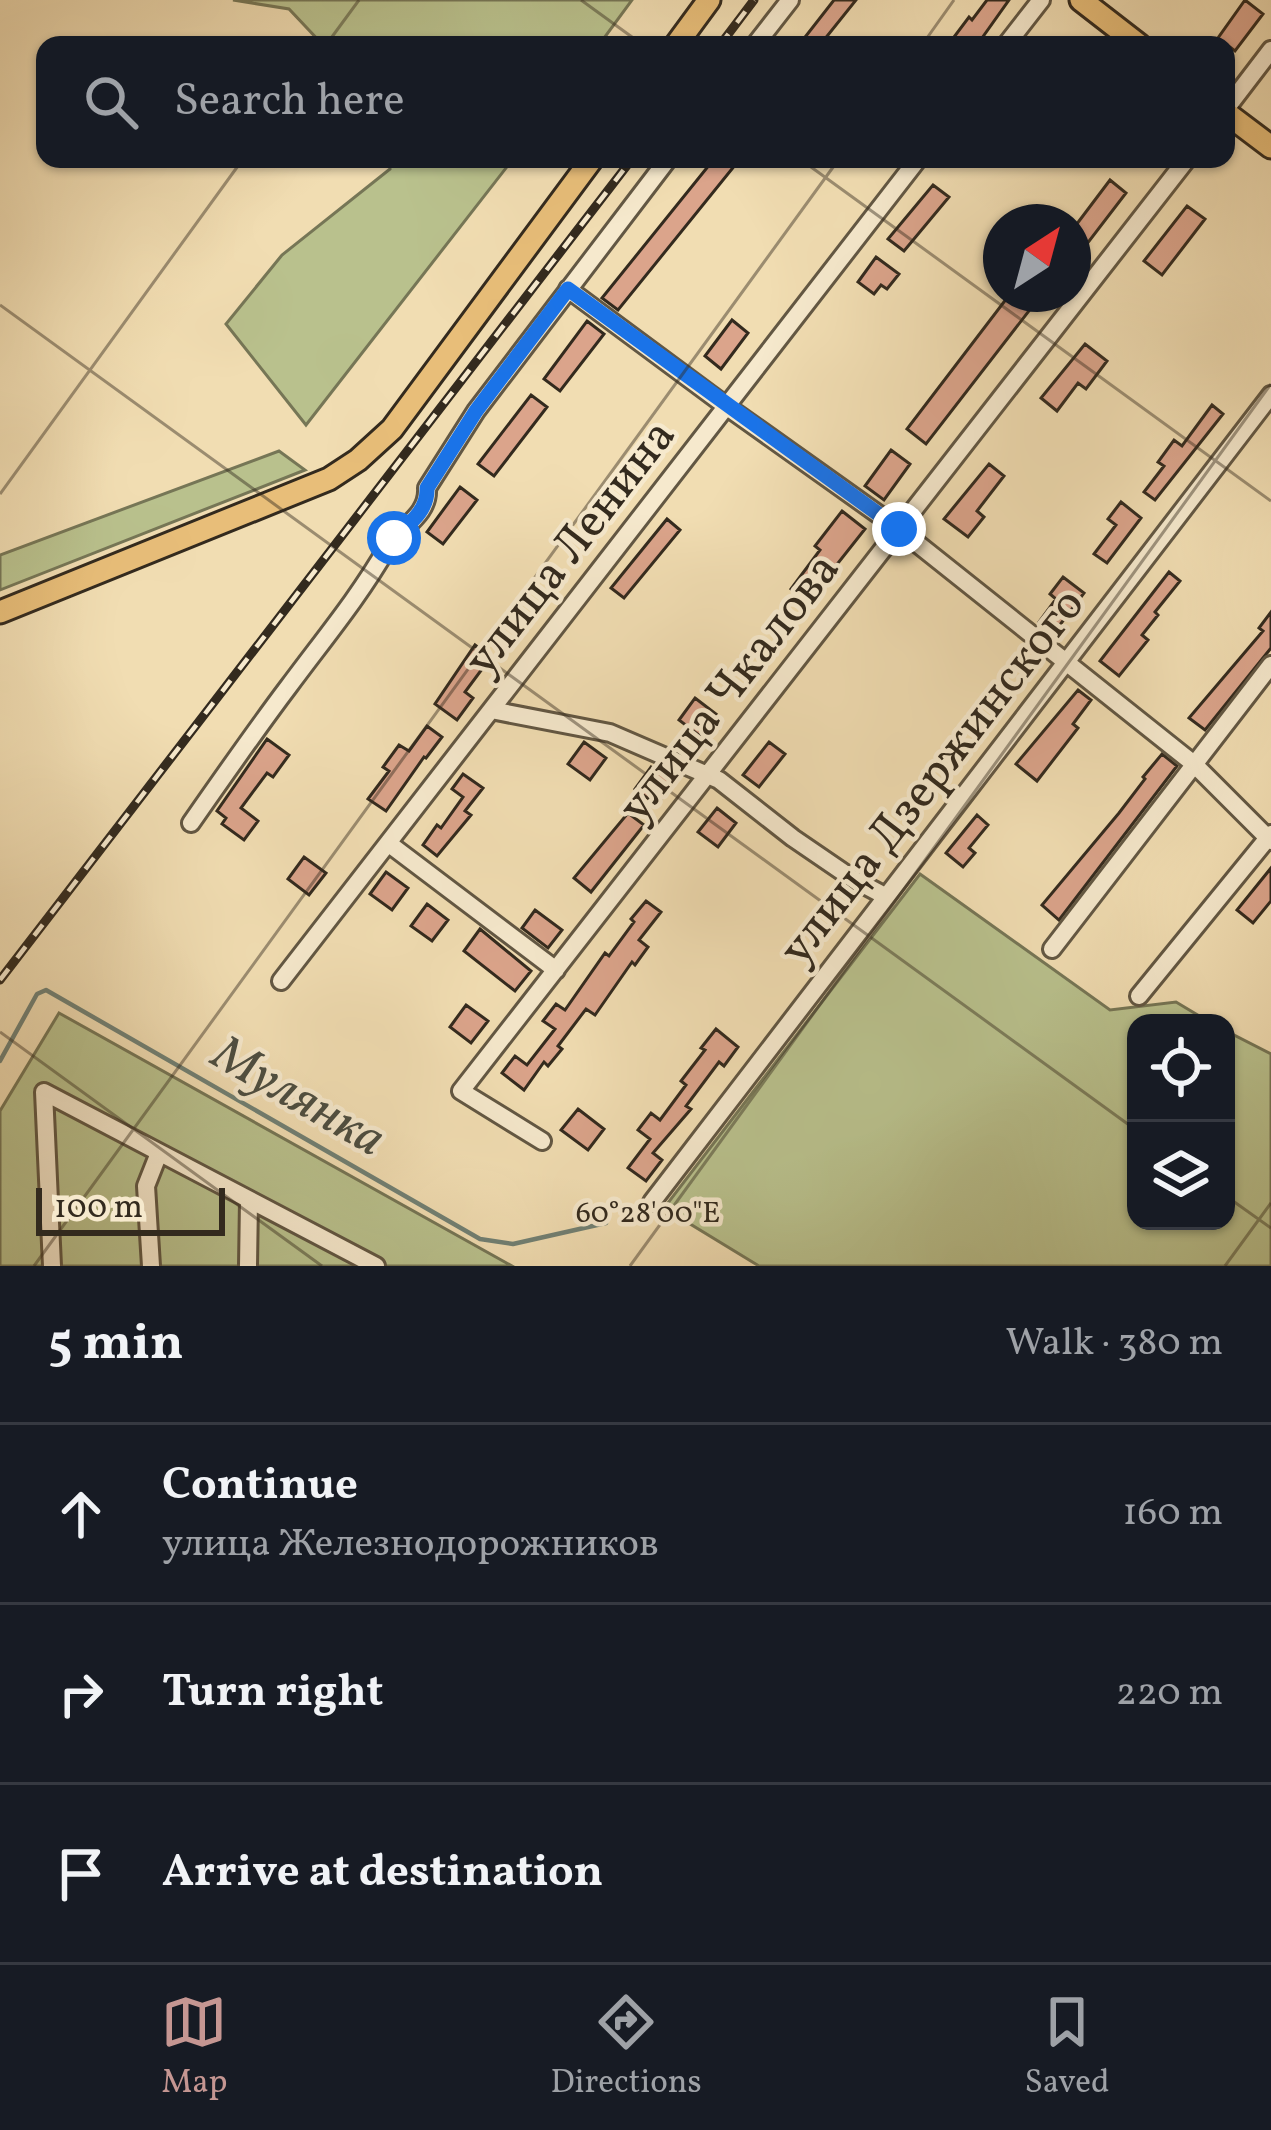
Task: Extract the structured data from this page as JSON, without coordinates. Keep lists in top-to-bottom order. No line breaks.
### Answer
{"streets":{"street":["улица Ленина","улица Чкалова","улица Дзержинского"]},"water":["Мулянка"],"scale_bar":"100 m","north":"top right","page":{"search":"Search here","scale":"100 m","heading":["5 min","Walk · 380 m"],"list":[["Continue","улица Железнодорожников","160 m"],["Turn right","220 m"],"Arrive at destination"],"nav":["Map","Directions","Saved"]},"coordinates":["60°28'00\"E"]}
